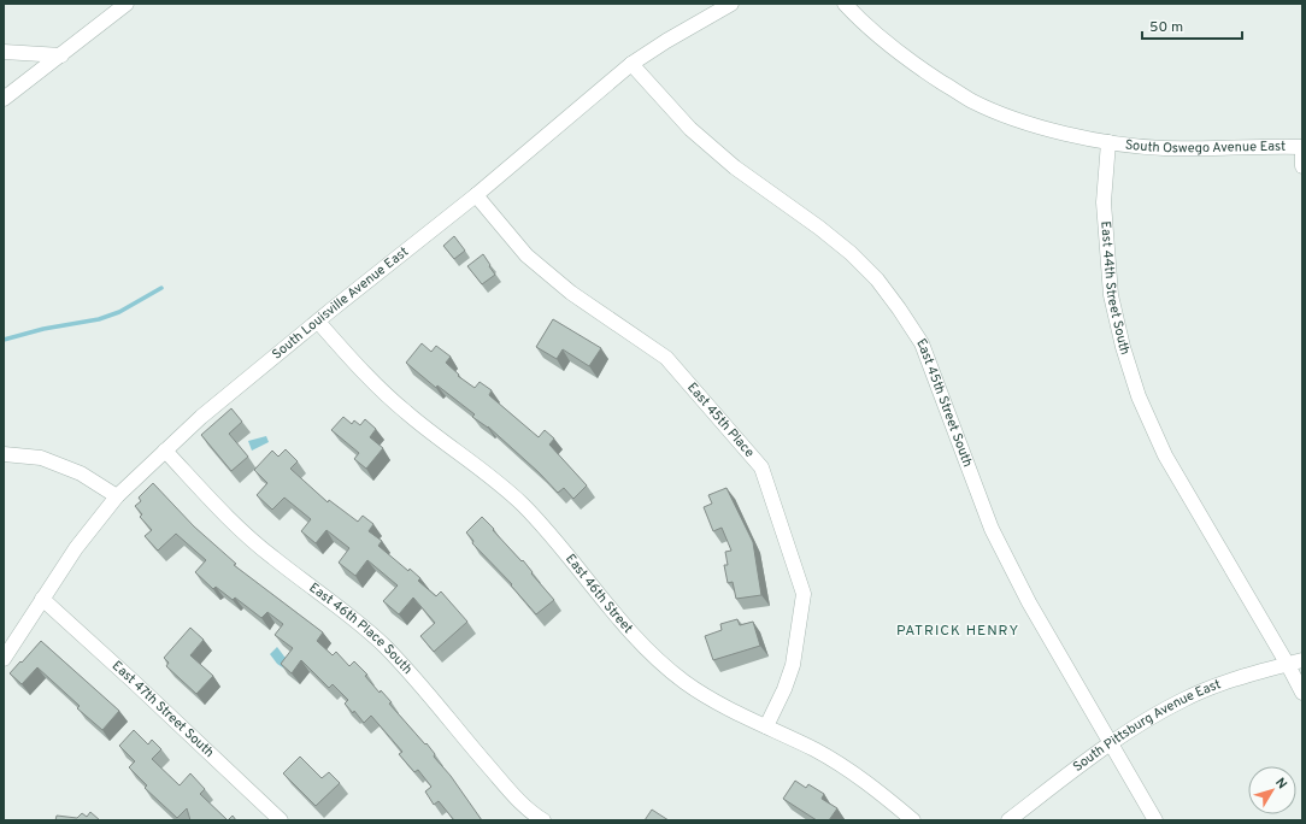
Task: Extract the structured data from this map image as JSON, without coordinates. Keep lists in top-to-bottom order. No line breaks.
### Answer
{"streets":{"street":["South Oswego Avenue East","East 44th Street South","South Louisville Avenue East","East 45th Street South","East 45th Place","East 46th Street","East 46th Place South","East 47th Street South","South Pittsburg Avenue East"]},"crossings":[["South Oswego Avenue East","East 44th Street South"],["East 44th Street South","South Pittsburg Avenue East"],["South Louisville Avenue East","East 45th Street South"],["South Louisville Avenue East","East 45th Place"],["South Louisville Avenue East","East 46th Street"],["South Louisville Avenue East","East 46th Place South"],["South Louisville Avenue East","East 47th Street South"],["East 45th Street South","South Pittsburg Avenue East"],["East 45th Place","East 46th Street"]],"districts":["PATRICK HENRY"],"scale_bar":"50 m","north":"top right"}
